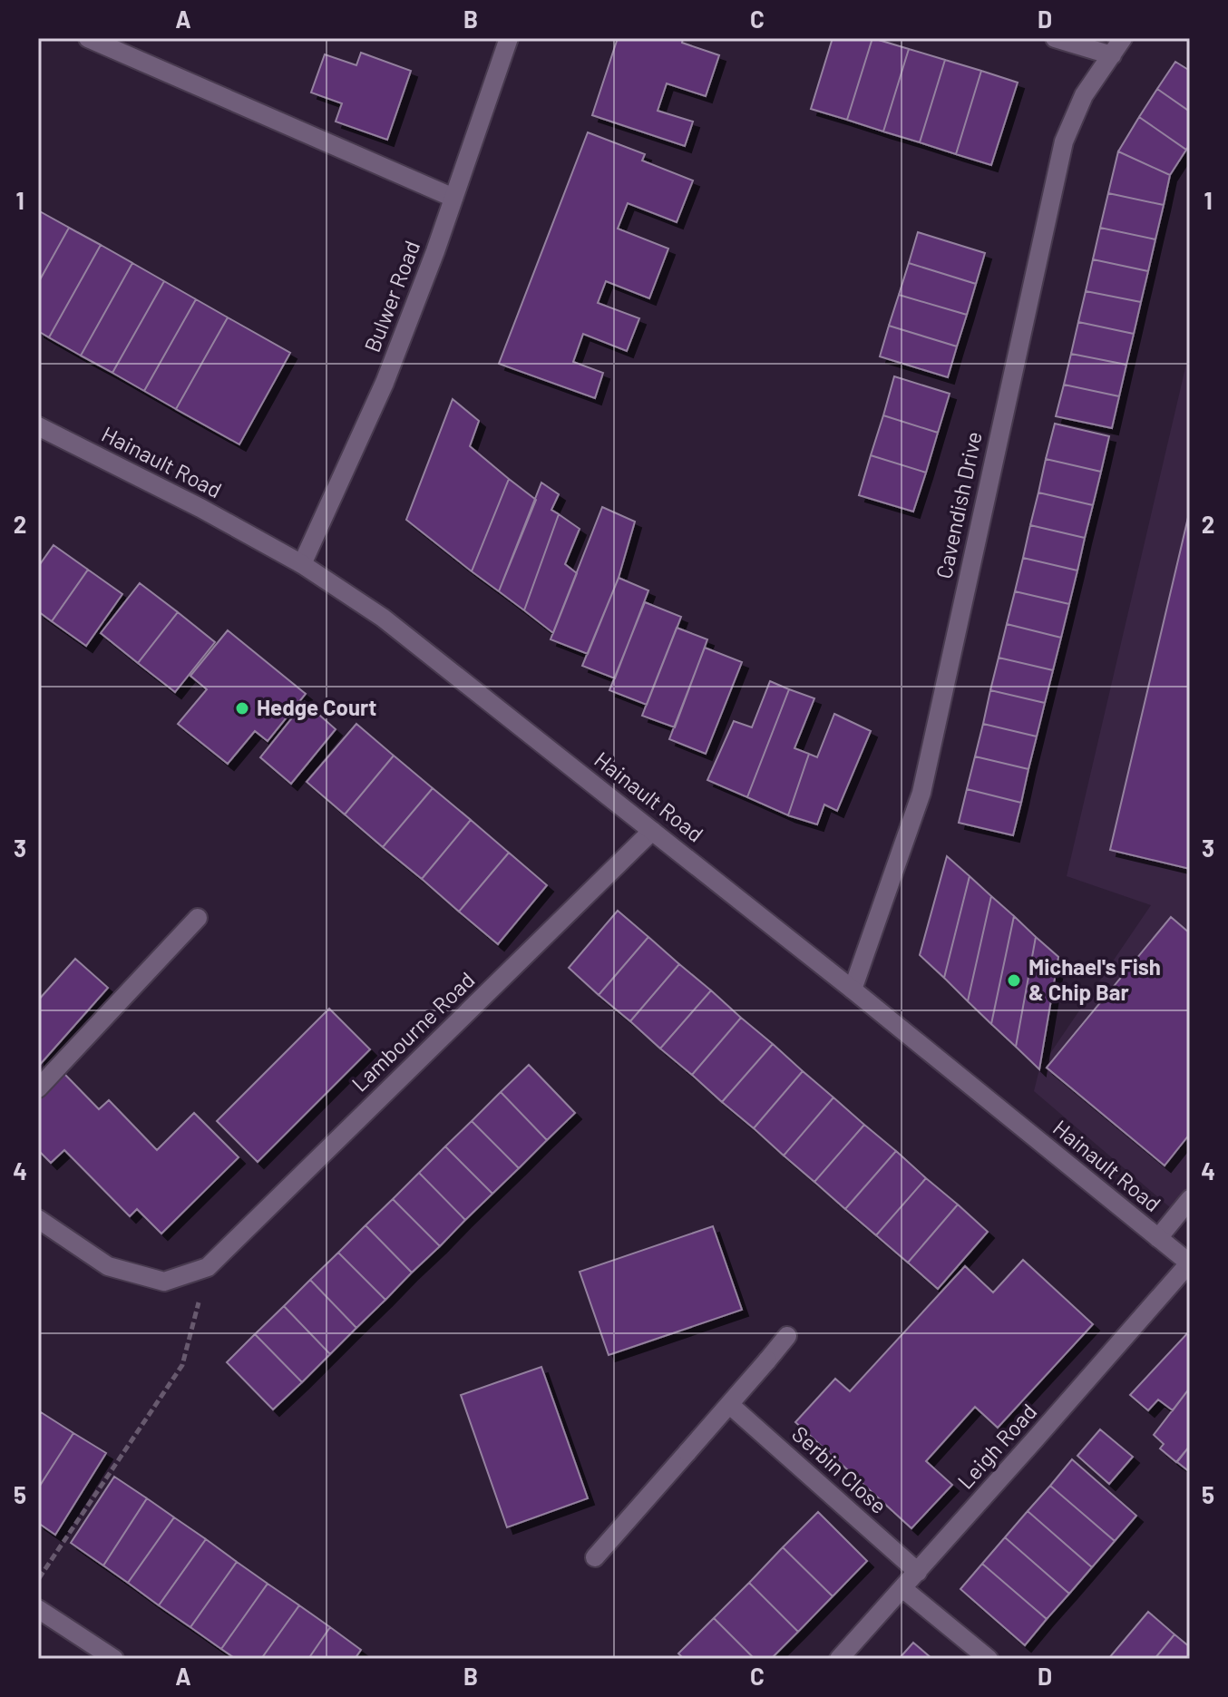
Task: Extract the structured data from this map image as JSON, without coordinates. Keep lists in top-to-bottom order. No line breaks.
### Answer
{"streets":{"street":["Bulwer Road","Hainault Road","Cavendish Drive","Lambourne Road","Leigh Road","Serbin Close"]},"crossings":[["Bulwer Road","Hainault Road"],["Hainault Road","Cavendish Drive"],["Hainault Road","Lambourne Road"],["Hainault Road","Leigh Road"],["Leigh Road","Serbin Close"]],"places":["Hedge Court","Michael's Fish & Chip Bar"],"grid":{"columns":["A","B","C","D"],"rows":["1","2","3","4","5"]}}
